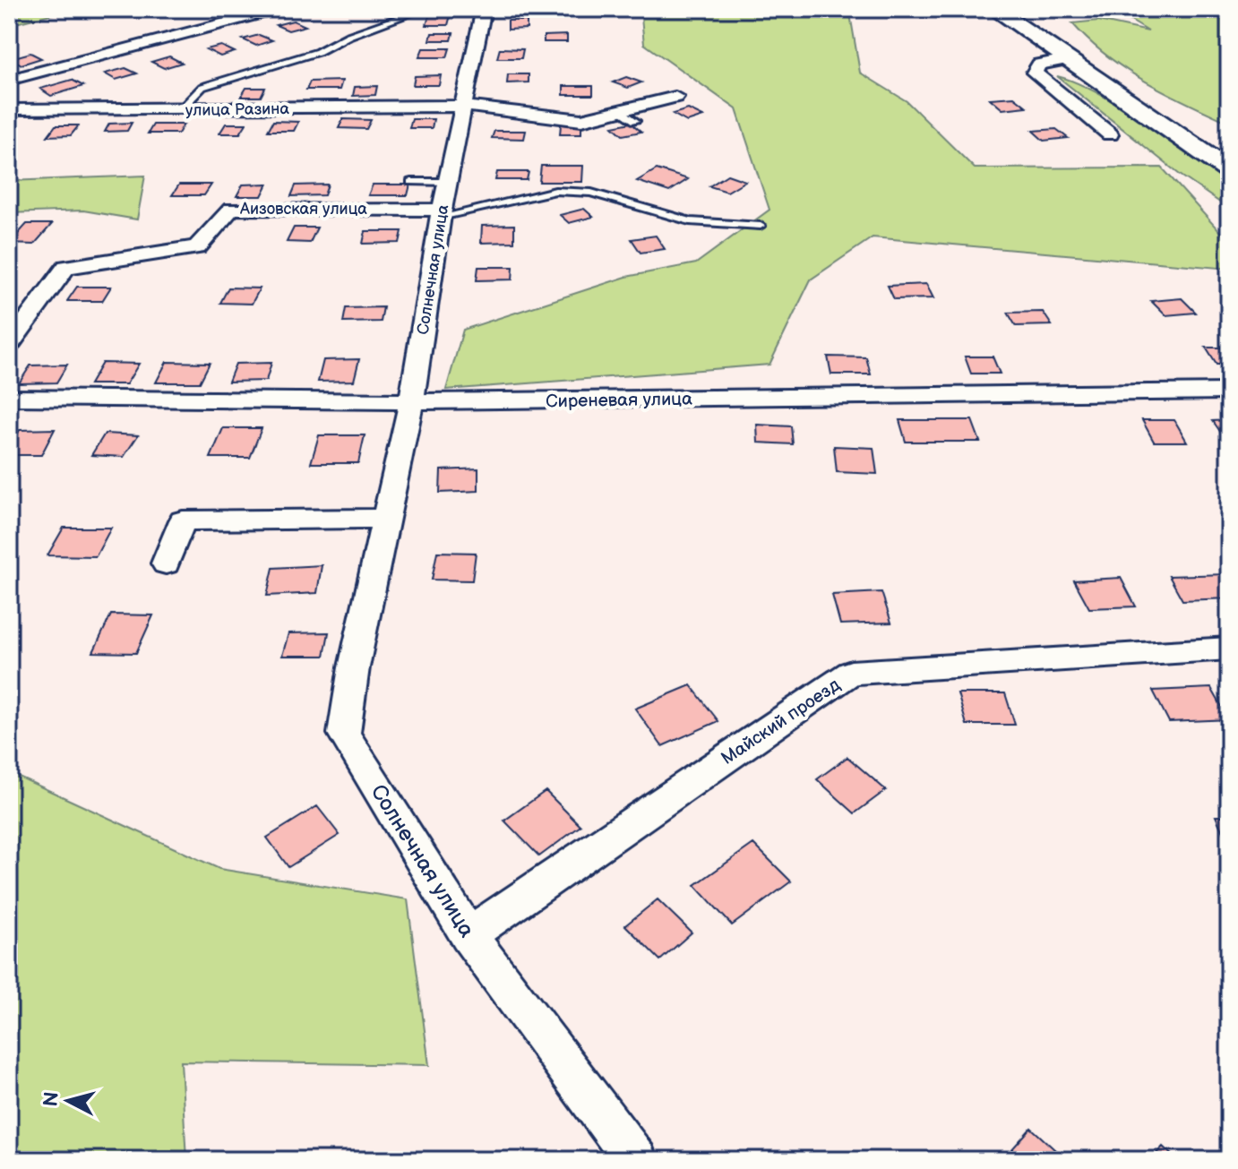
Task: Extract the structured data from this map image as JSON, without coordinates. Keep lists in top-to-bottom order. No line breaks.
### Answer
{"streets":{"street":["улица Разина","Аизовская улица","Солнечная улица","Сиреневая улица","Майский проезд"]},"crossings":[["улица Разина","Солнечная улица"],["Аизовская улица","Солнечная улица"],["Солнечная улица","Сиреневая улица"],["Солнечная улица","Майский проезд"]],"north":"left"}
